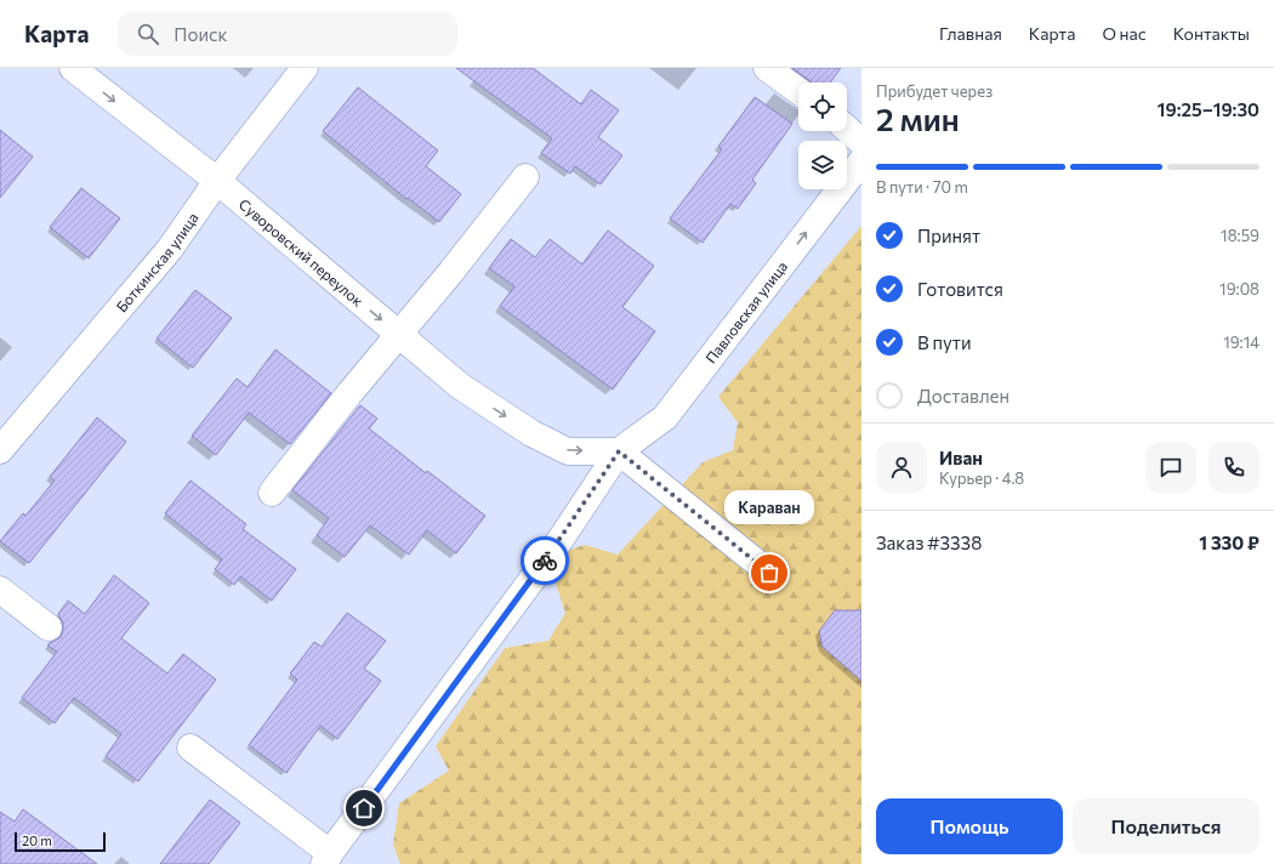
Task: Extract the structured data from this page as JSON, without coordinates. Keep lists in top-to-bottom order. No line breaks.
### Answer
{"streets":{"street":["Суворовский переулок","Боткинская улица","Павловская улица"]},"crossings":[["Суворовский переулок","Боткинская улица"],["Суворовский переулок","Павловская улица"]],"one_way":["Суворовский переулок","Павловская улица"],"places":["Караван"],"scale_bar":"20 m","page":{"header":"Карта","search":"Поиск","nav":["Главная","Карта","О нас","Контакты"],"heading":["2 мин","Прибудет через","19:25–19:30"],"panel":["Иван","Курьер · 4.8","Заказ #3338","1 330 ₽"],"bar":"В пути · 70 m","list":[["Принят","18:59"],["Готовится","19:08"],["В пути","19:14"],"Доставлен"],"bubble":"Караван","buttons":["Помощь","Поделиться"],"scale":"20 m"}}
